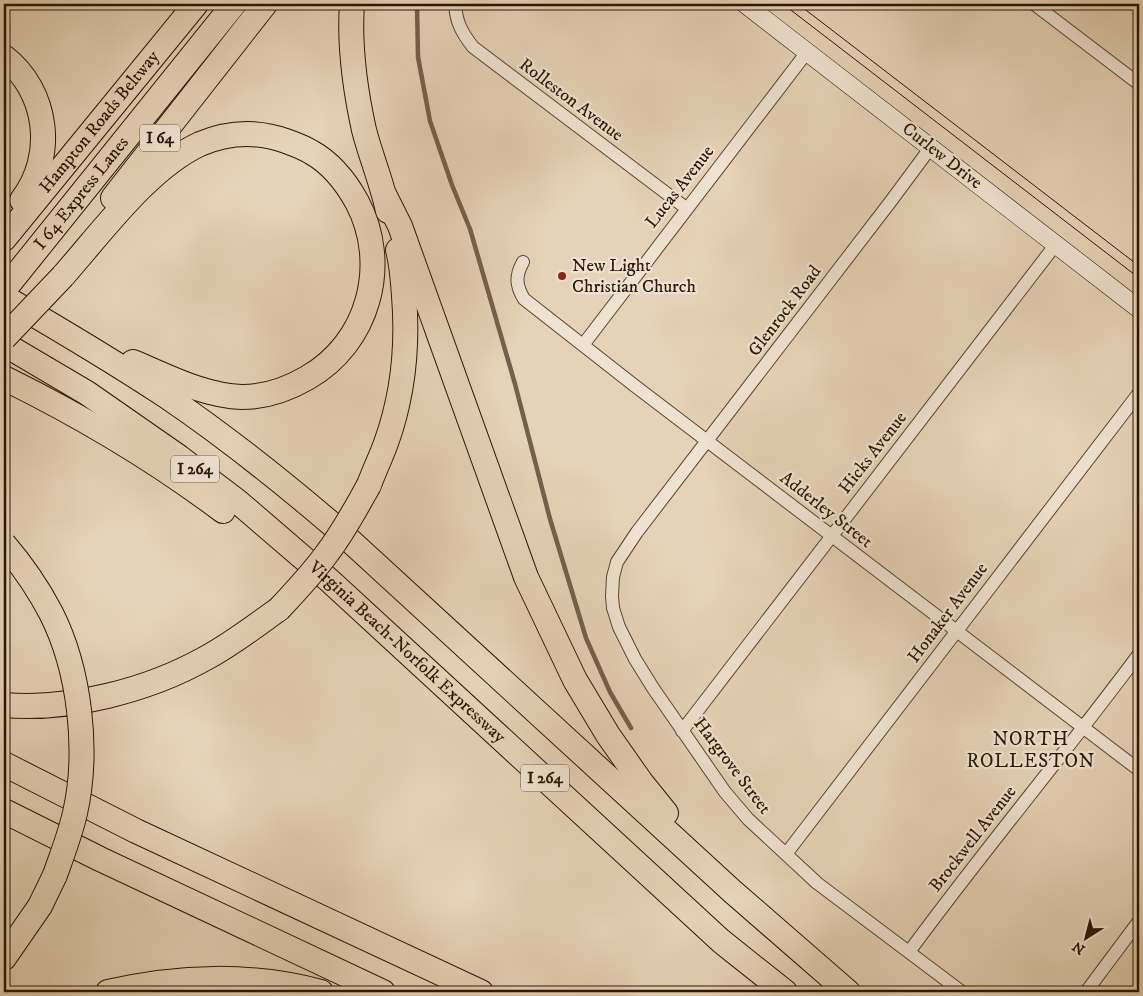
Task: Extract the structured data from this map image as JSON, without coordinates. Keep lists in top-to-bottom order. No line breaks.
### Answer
{"streets":{"highway":["Hampton Roads Beltway","I 64","I 64 Express Lanes","I 264","Virginia Beach-Norfolk Expressway"],"street":["Rolleston Avenue","Curlew Drive","Lucas Avenue","Glenrock Road","Hicks Avenue","Adderley Street","Honaker Avenue","Hargrove Street","Brockwell Avenue"]},"crossings":[["Rolleston Avenue","Lucas Avenue"],["Curlew Drive","Lucas Avenue"],["Curlew Drive","Glenrock Road"],["Curlew Drive","Hicks Avenue"],["Lucas Avenue","Adderley Street"],["Glenrock Road","Adderley Street"],["Glenrock Road","Hargrove Street"],["Hicks Avenue","Adderley Street"],["Hicks Avenue","Hargrove Street"],["Adderley Street","Honaker Avenue"],["Adderley Street","Brockwell Avenue"],["Honaker Avenue","Hargrove Street"],["Hargrove Street","Brockwell Avenue"]],"districts":["NORTH ROLLESTON"],"places":["New Light Christian Church"],"north":"bottom left"}
